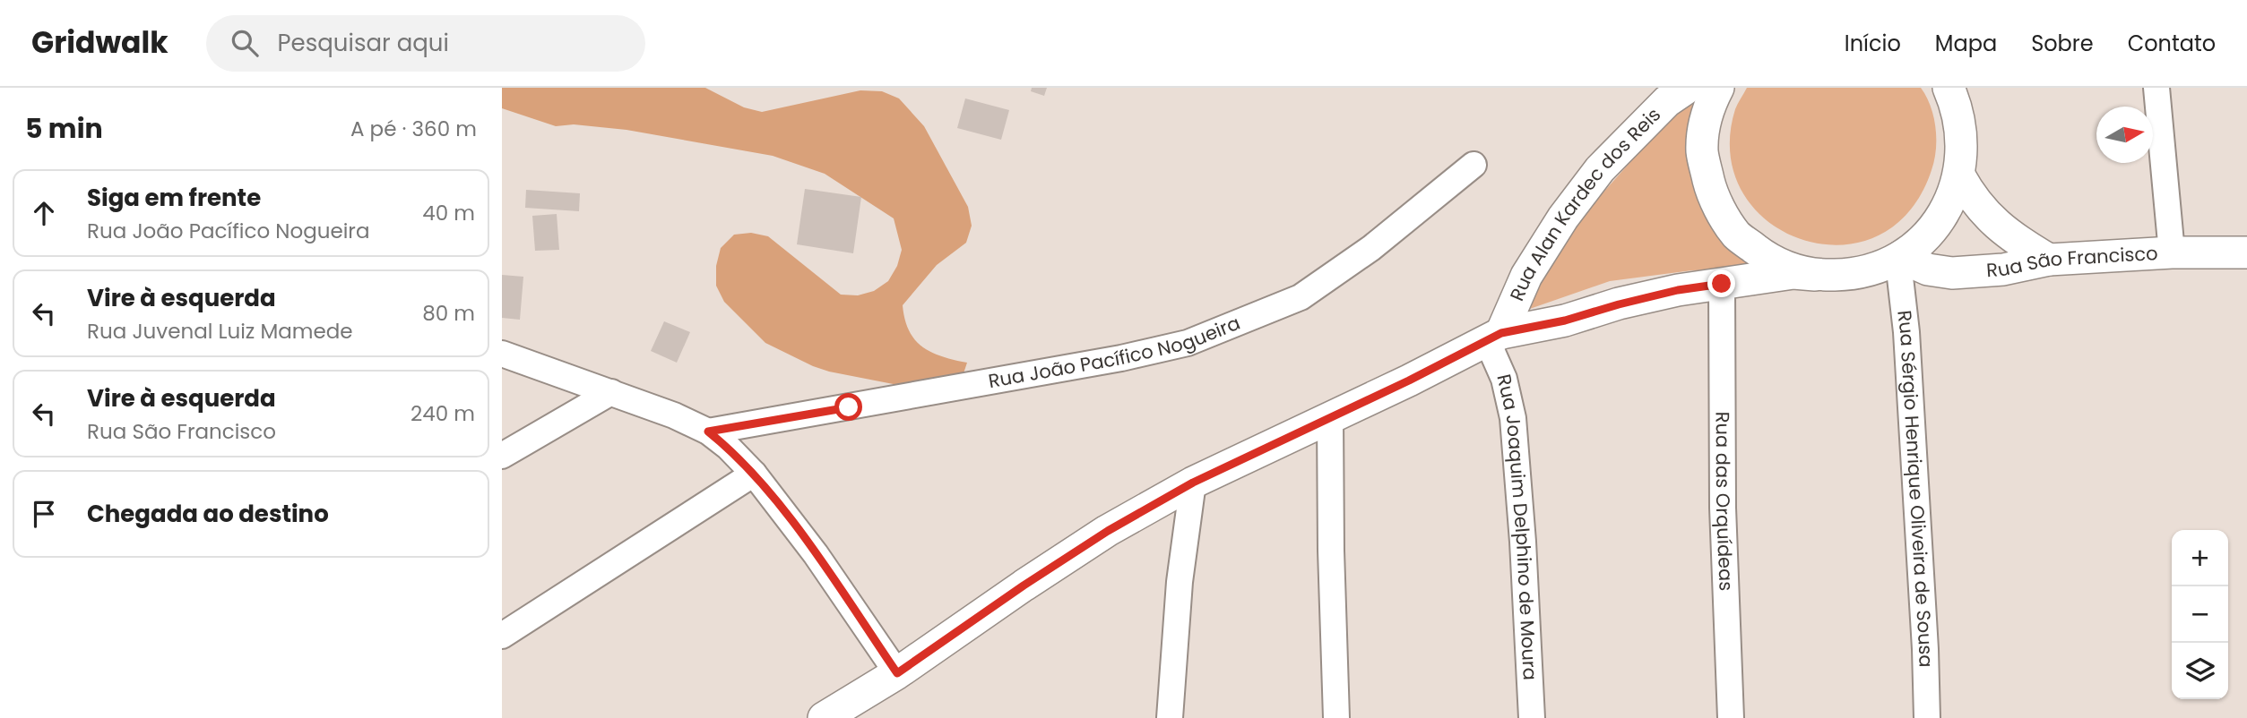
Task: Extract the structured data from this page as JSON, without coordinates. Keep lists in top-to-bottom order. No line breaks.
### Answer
{"streets":{"street":["Rua Alan Kardec dos Reis","Rua São Francisco","Rua João Pacífico Nogueira","Rua Sérgio Henrique Oliveira de Sousa","Rua das Orquídeas","Rua Joaquim Delphino de Moura"]},"crossings":[["Rua Alan Kardec dos Reis","Rua Joaquim Delphino de Moura"],["Rua São Francisco","Rua Sérgio Henrique Oliveira de Sousa"]],"north":"right","page":{"header":"Gridwalk","search":"Pesquisar aqui","nav":["Início","Mapa","Sobre","Contato"],"heading":["5 min","A pé · 360 m"],"list":[["Siga em frente","Rua João Pacífico Nogueira","40 m"],["Vire à esquerda","Rua Juvenal Luiz Mamede","80 m"],["Vire à esquerda","Rua São Francisco","240 m"],"Chegada ao destino"],"map_buttons":["+","−"]}}
